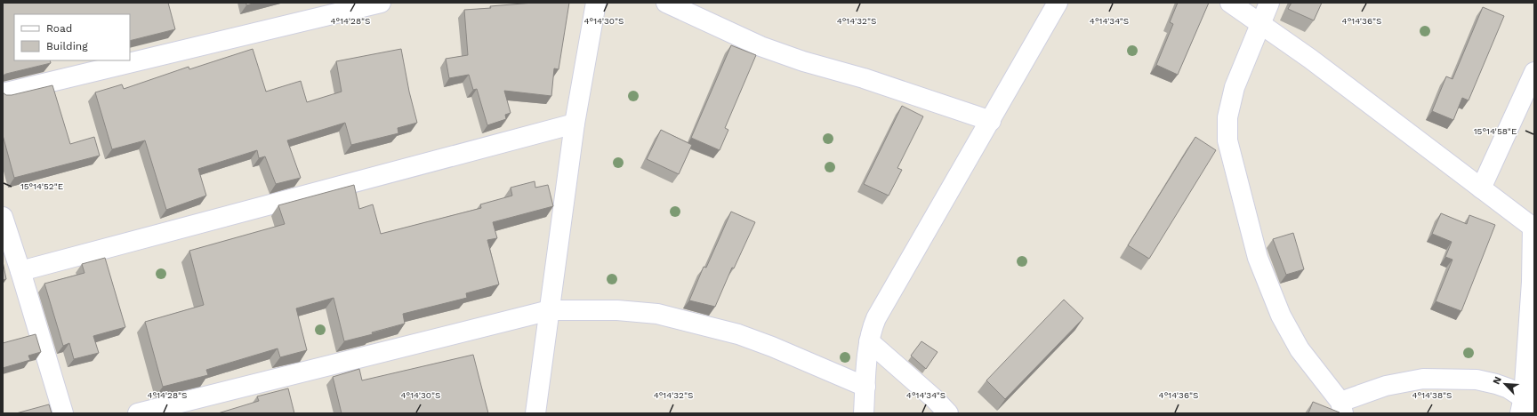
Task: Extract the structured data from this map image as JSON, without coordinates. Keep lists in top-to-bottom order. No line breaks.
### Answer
{"legend":["Road","Building"],"north":"top left","coordinates":["4°14'28\"S","4°14'30\"S","4°14'32\"S","4°14'34\"S","4°14'36\"S","15°14'58\"E","15°14'52\"E","4°14'38\"S"]}
